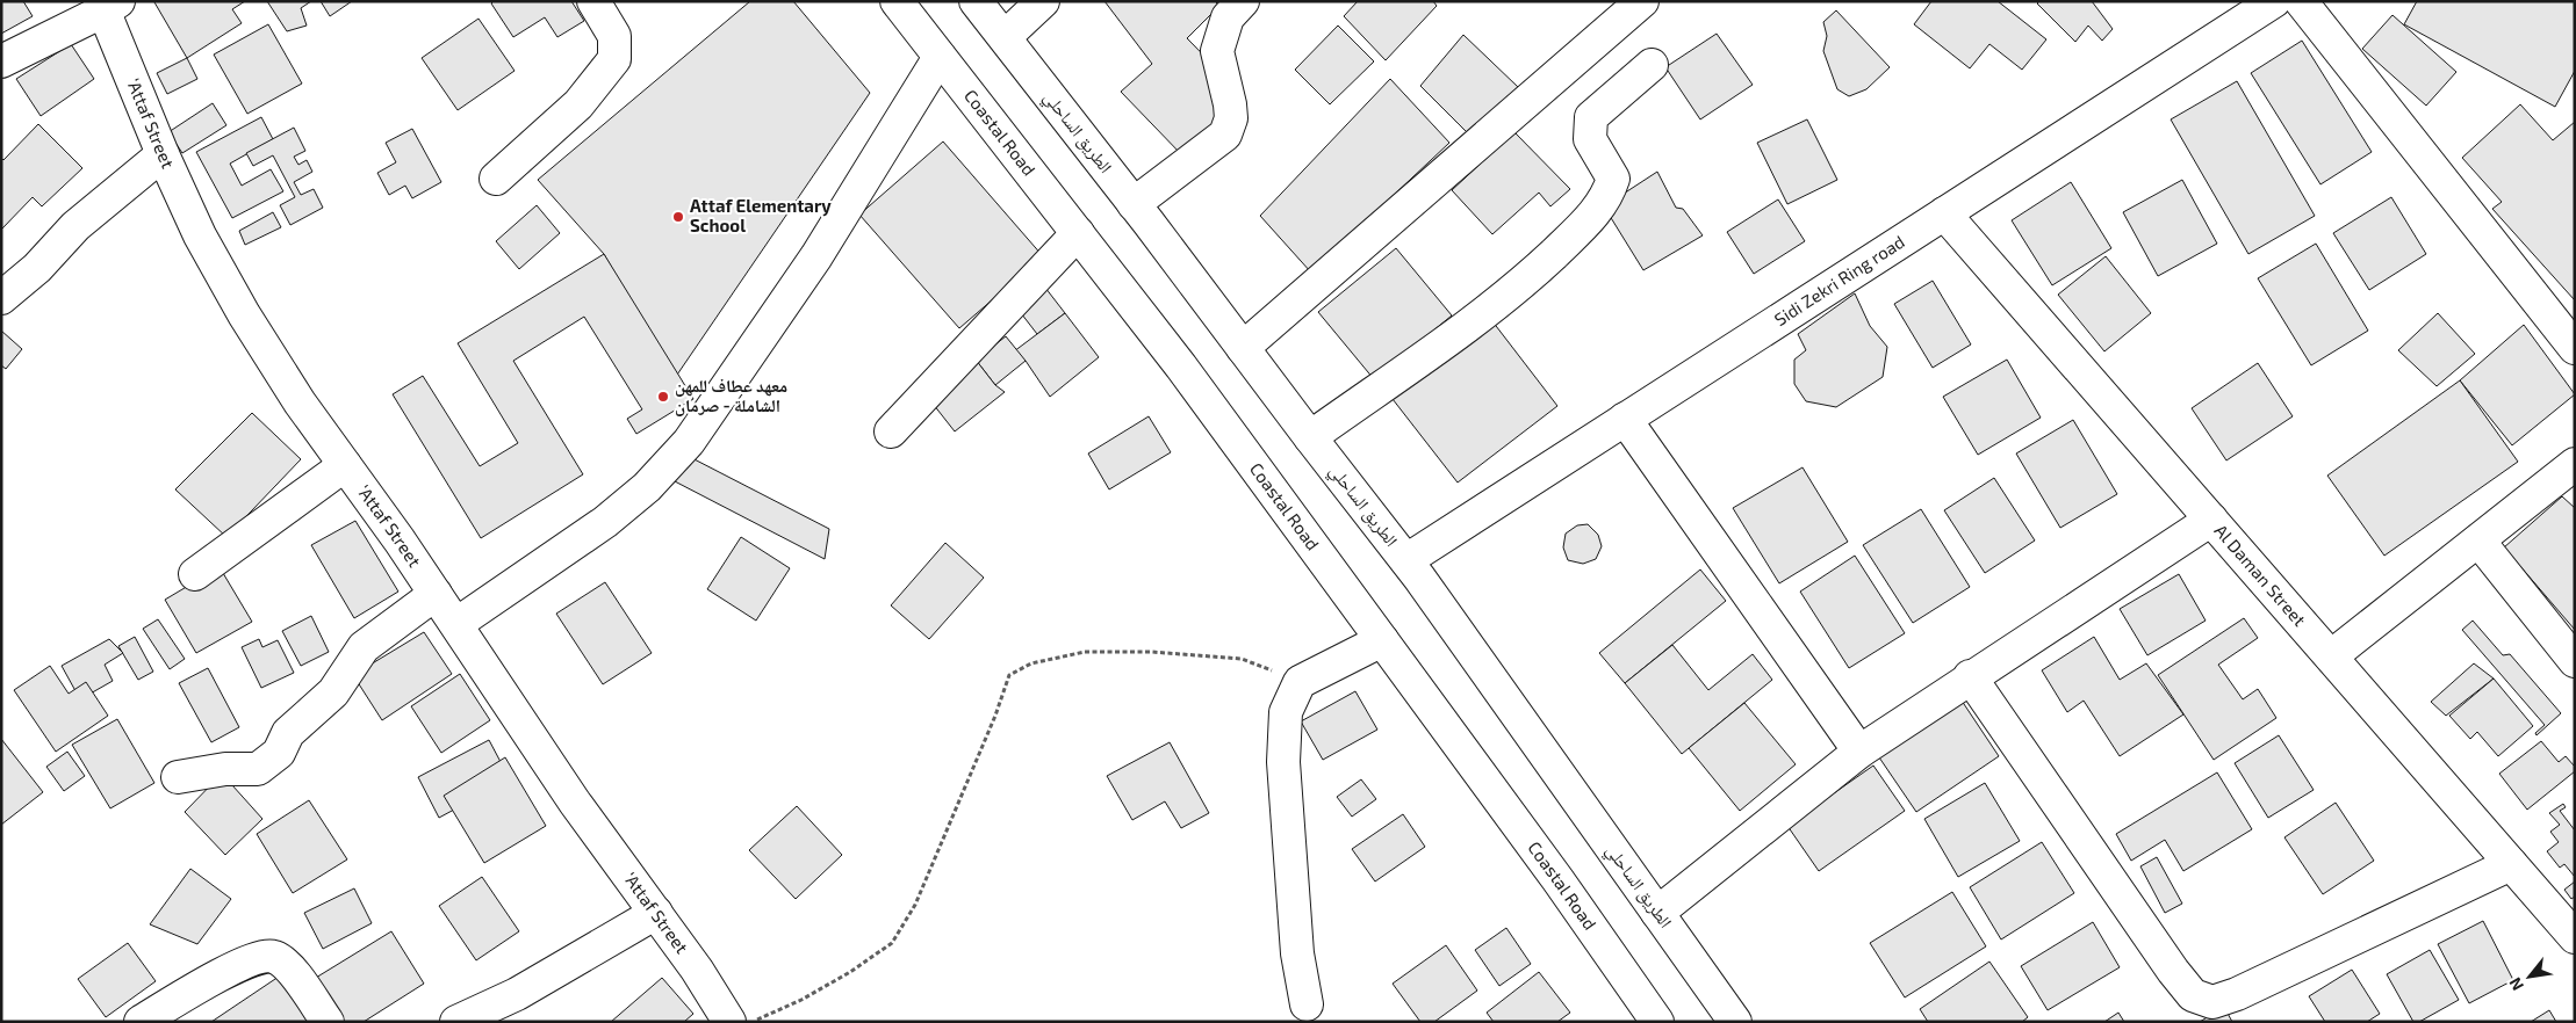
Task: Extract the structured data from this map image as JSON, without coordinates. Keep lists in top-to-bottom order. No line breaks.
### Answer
{"streets":{"main road":["‘Attaf Street","Coastal Road","الطريق الساحلي","Sidi Zekri Ring road","Al Daman Street"]},"crossings":[["الطريق الساحلي","Sidi Zekri Ring road"],["Sidi Zekri Ring road","Al Daman Street"]],"places":["Attaf Elementary School","معهد عطاف للمهن الشاملة - صرمان"],"north":"bottom left"}
